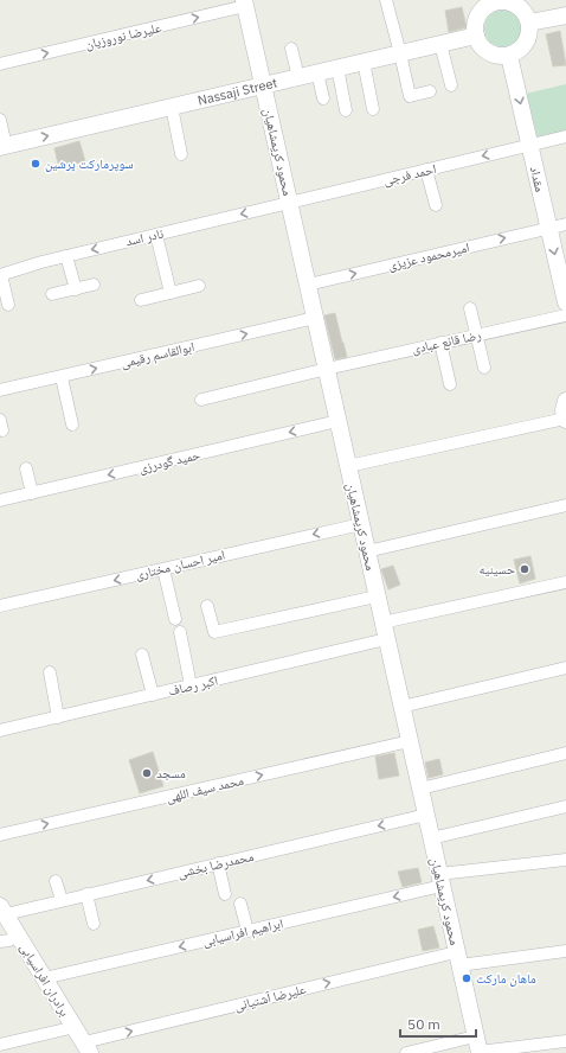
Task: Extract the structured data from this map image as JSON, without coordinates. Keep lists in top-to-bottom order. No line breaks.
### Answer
{"streets":{"street":["علیرضا نوروزیان","Nassaji Street","محمود کریمشاهیان","احمد فرجی","مقداد","نادر اسد","امیرمحمود عزیزی","رضا قانع عبادی","ابوالقاسم رقیمی","حمید گودرزی","امیر احسان مختاری","اکبر رصاف","محمد سیف اللهی","محمدرضا بخشی","ابراهیم افراسیابی","برادران افراسیابی","علیرضا آشتیانی"]},"crossings":[["علیرضا نوروزیان","محمود کریمشاهیان"],["Nassaji Street","محمود کریمشاهیان"],["Nassaji Street","مقداد"],["محمود کریمشاهیان","احمد فرجی"],["محمود کریمشاهیان","نادر اسد"],["محمود کریمشاهیان","امیرمحمود عزیزی"],["محمود کریمشاهیان","رضا قانع عبادی"],["محمود کریمشاهیان","ابوالقاسم رقیمی"],["محمود کریمشاهیان","حمید گودرزی"],["محمود کریمشاهیان","امیر احسان مختاری"],["محمود کریمشاهیان","اکبر رصاف"],["محمود کریمشاهیان","محمد سیف اللهی"],["محمود کریمشاهیان","محمدرضا بخشی"],["محمود کریمشاهیان","ابراهیم افراسیابی"],["محمود کریمشاهیان","علیرضا آشتیانی"],["احمد فرجی","مقداد"],["احمد فرجی","نادر اسد"],["مقداد","امیرمحمود عزیزی"],["محمدرضا بخشی","برادران افراسیابی"],["ابراهیم افراسیابی","برادران افراسیابی"],["برادران افراسیابی","علیرضا آشتیانی"]],"one_way":["علیرضا نوروزیان","Nassaji Street","احمد فرجی","امیرمحمود عزیزی","حمید گودرزی","امیر احسان مختاری","محمد سیف اللهی","محمدرضا بخشی","ابراهیم افراسیابی","علیرضا آشتیانی"],"places":["سوپرمارکت پرشین","حسینیه","مسجد","ماهان مارکت"],"scale_bar":"50 m"}
